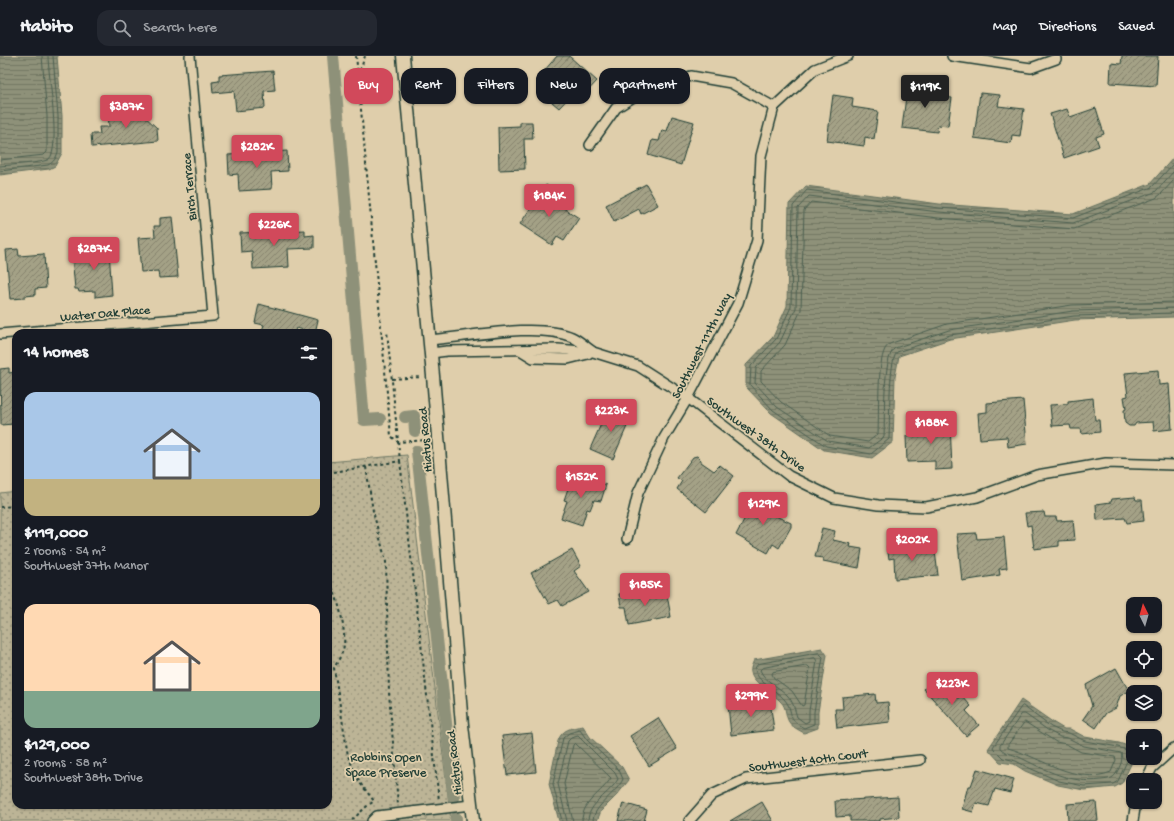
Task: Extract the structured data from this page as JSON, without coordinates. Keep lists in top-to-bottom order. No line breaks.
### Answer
{"streets":{"street":["Birch Terrace","Water Oak Place","Southwest 111th Way","Southwest 38th Drive","Hiatus Road","Southwest 40th Court"]},"crossings":[["Birch Terrace","Water Oak Place"],["Southwest 111th Way","Southwest 38th Drive"],["Southwest 38th Drive","Hiatus Road"]],"parks":["Robbins Open Space Preserve"],"north":"top","page":{"header":"Habito","search":"Search here","nav":["Map","Directions","Saved"],"chip":["Buy","Rent","Filters","New","Apartment"],"price":["$119K","$387K","$282K","$184K","$226K","$287K","$223K","$188K","$152K","$129K","$202K","$185K","$223K","$299K"],"heading":"14 homes","list":[{"name":"$119,000","note":"2 rooms · 54 m² · Southwest 37th Manor"},{"name":"$129,000","note":"2 rooms · 58 m² · Southwest 38th Drive"}],"map_buttons":["+","−"]}}
